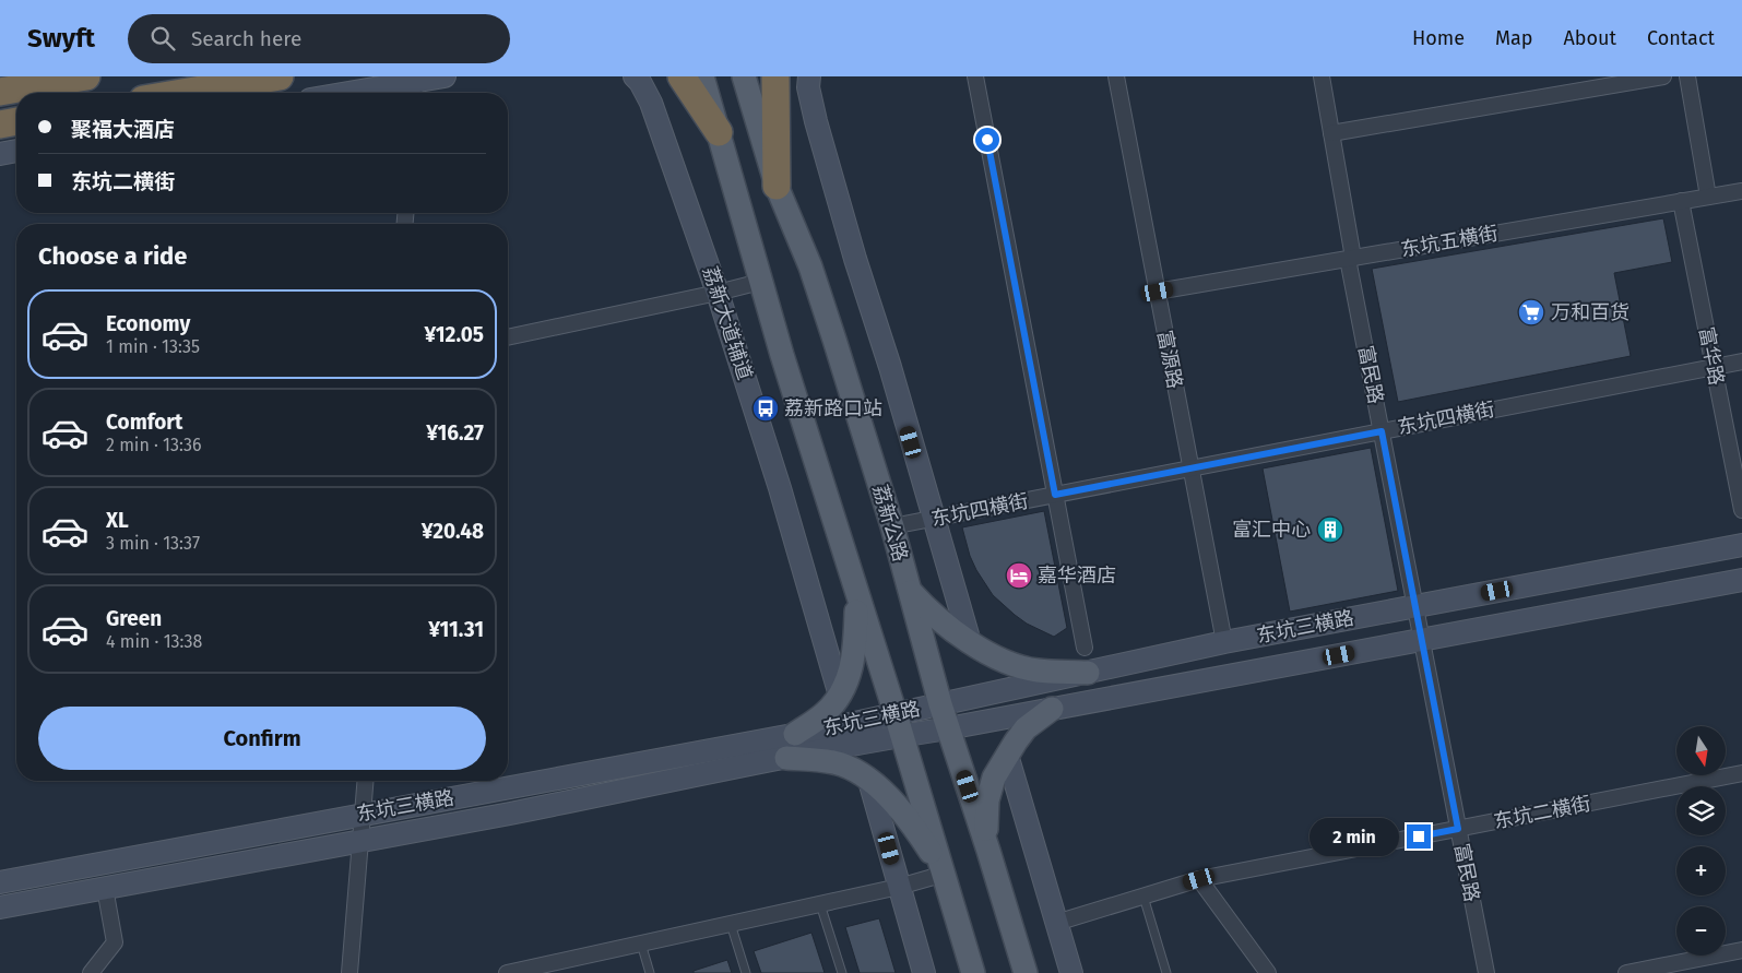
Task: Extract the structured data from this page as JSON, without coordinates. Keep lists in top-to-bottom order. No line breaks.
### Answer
{"streets":{"main road":["荔新公路"],"street":["东坑五横街","荔新大道辅道","富华路","富源路","富民路","东坑四横街","东坑三横路","东坑二横街"]},"crossings":[["东坑五横街","富华路"],["东坑五横街","富源路"],["东坑五横街","富民路"],["富华路","东坑四横街"],["富源路","东坑四横街"],["富源路","东坑三横路"],["富民路","东坑四横街"],["富民路","东坑三横路"],["富民路","东坑二横街"],["东坑四横街","荔新公路"],["荔新公路","东坑三横路"]],"places":{"supermarket":["万和百货"],"bus stop":["荔新路口站"],"building":["富汇中心"],"hotel":["嘉华酒店"]},"north":"bottom","page":{"header":"Swyft","search":"Search here","nav":["Home","Map","About","Contact"],"banner":["聚福大酒店","东坑二横街"],"heading":"Choose a ride","list":[{"name":"Economy","note":"1 min · 13:35","value":"¥12.05"},{"name":"Comfort","note":"2 min · 13:36","value":"¥16.27"},{"name":"XL","note":"3 min · 13:37","value":"¥20.48"},{"name":"Green","note":"4 min · 13:38","value":"¥11.31"}],"buttons":"Confirm","map_buttons":["+","−"],"bubble":"2 min"}}
